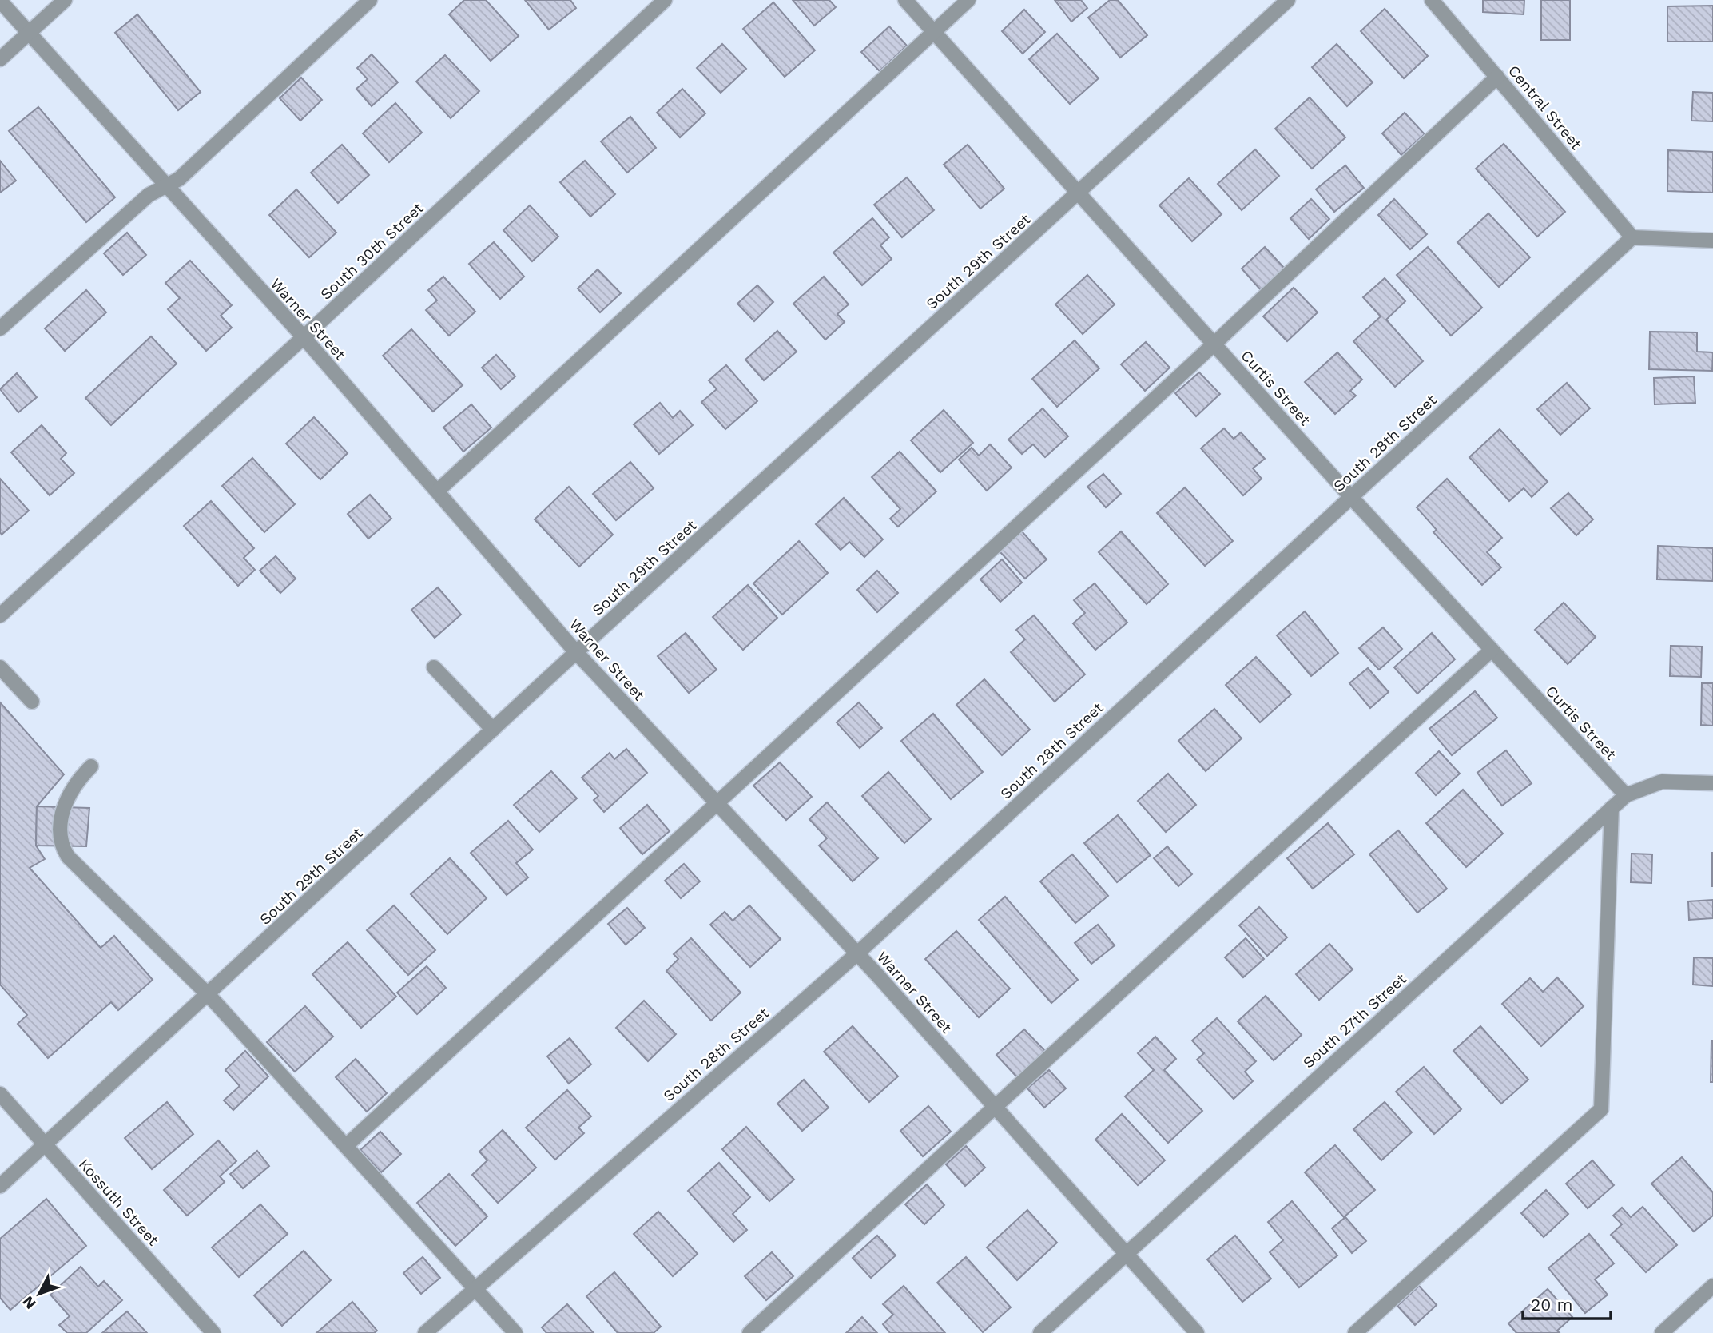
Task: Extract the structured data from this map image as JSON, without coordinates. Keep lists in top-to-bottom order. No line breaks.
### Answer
{"streets":{"street":["Central Street","South 30th Street","South 29th Street","Warner Street","Curtis Street","South 28th Street","South 27th Street","Kossuth Street"]},"crossings":[["Central Street","South 28th Street"],["South 30th Street","Warner Street"],["South 29th Street","Warner Street"],["South 29th Street","Curtis Street"],["South 29th Street","Kossuth Street"],["Warner Street","South 28th Street"],["Warner Street","South 27th Street"],["Curtis Street","South 28th Street"],["Curtis Street","South 27th Street"]],"scale_bar":"20 m","north":"bottom left"}
